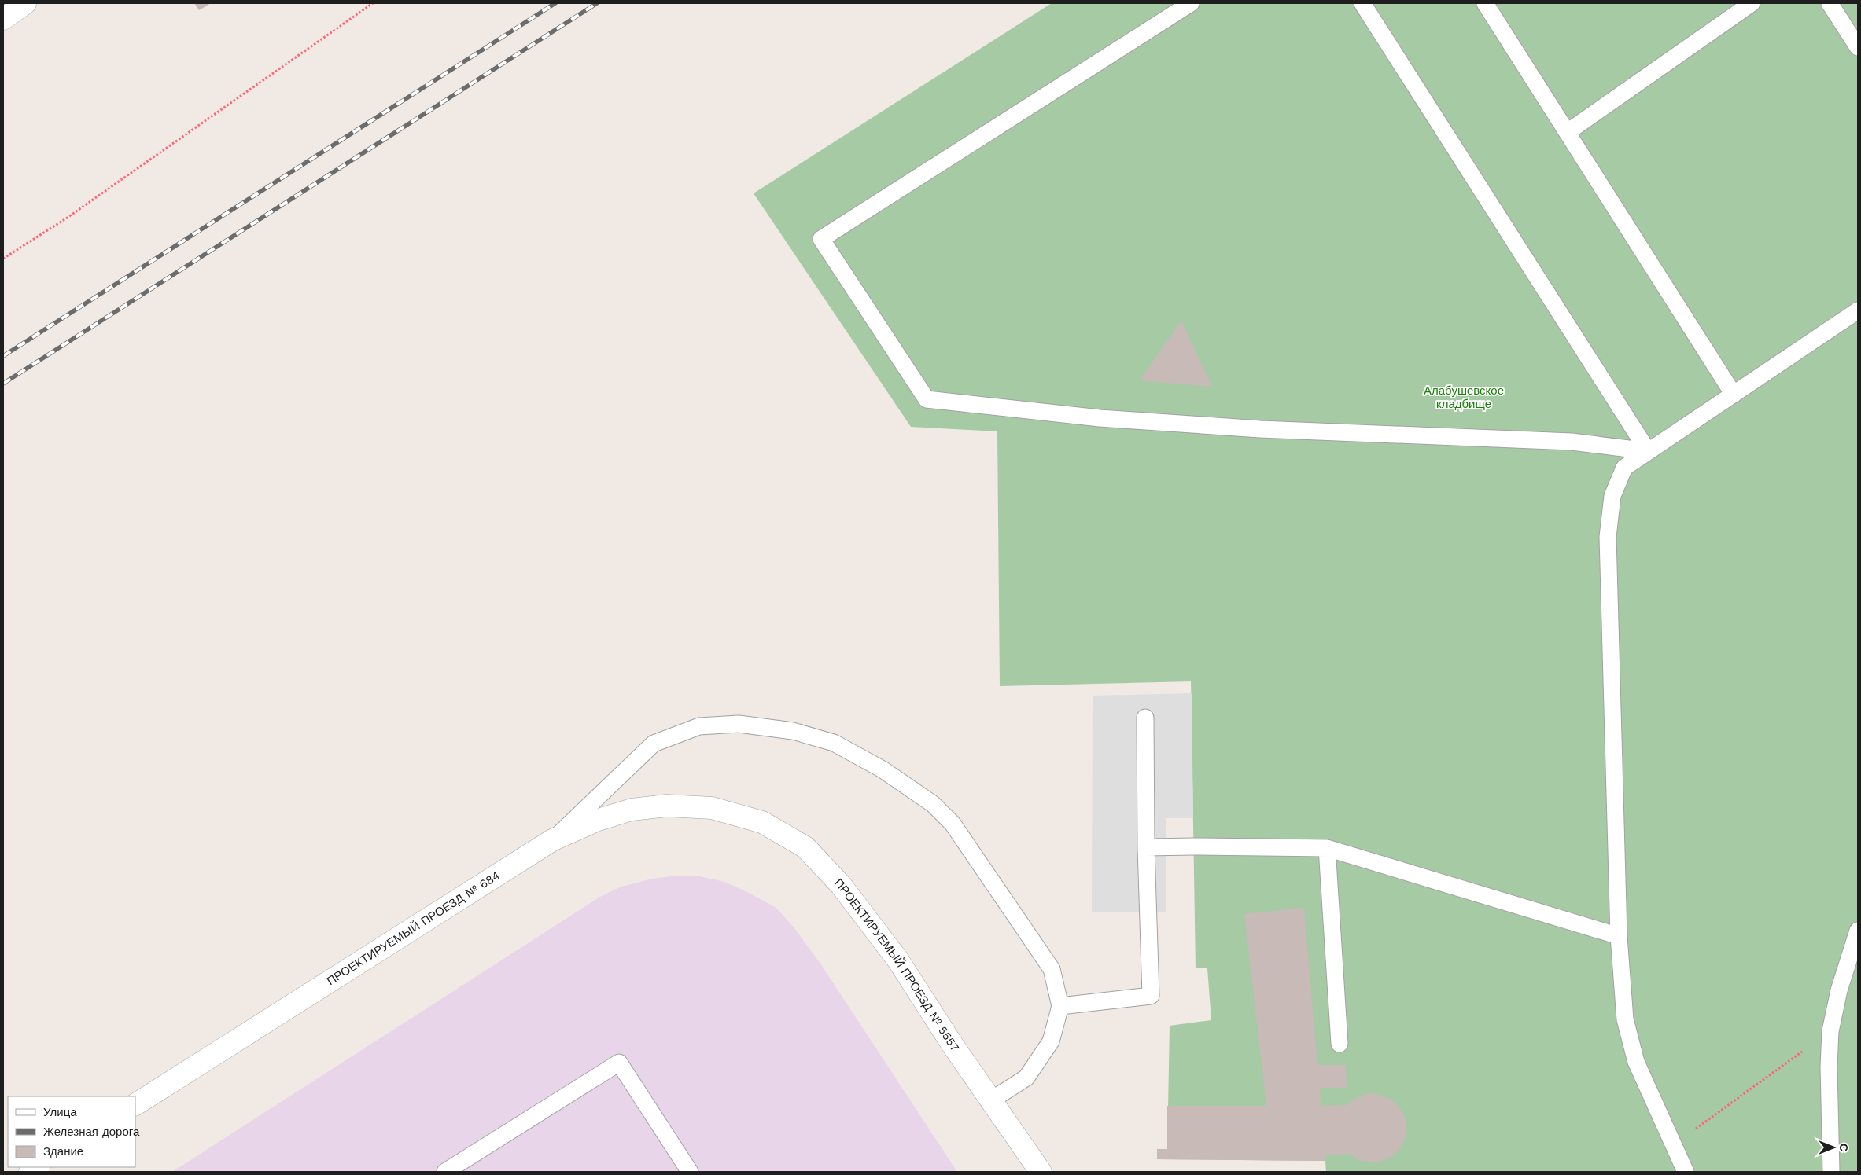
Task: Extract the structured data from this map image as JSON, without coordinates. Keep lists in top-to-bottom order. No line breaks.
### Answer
{"streets":{"street":["ПРОЕКТИРУЕМЫЙ ПРОЕЗД № 684","ПРОЕКТИРУЕМЫЙ ПРОЕЗД № 5557"]},"crossings":[["ПРОЕКТИРУЕМЫЙ ПРОЕЗД № 684","ПРОЕКТИРУЕМЫЙ ПРОЕЗД № 5557"]],"parks":["Алабушевское кладбище"],"legend":["Улица","Железная дорога","Здание"],"north":"right"}
